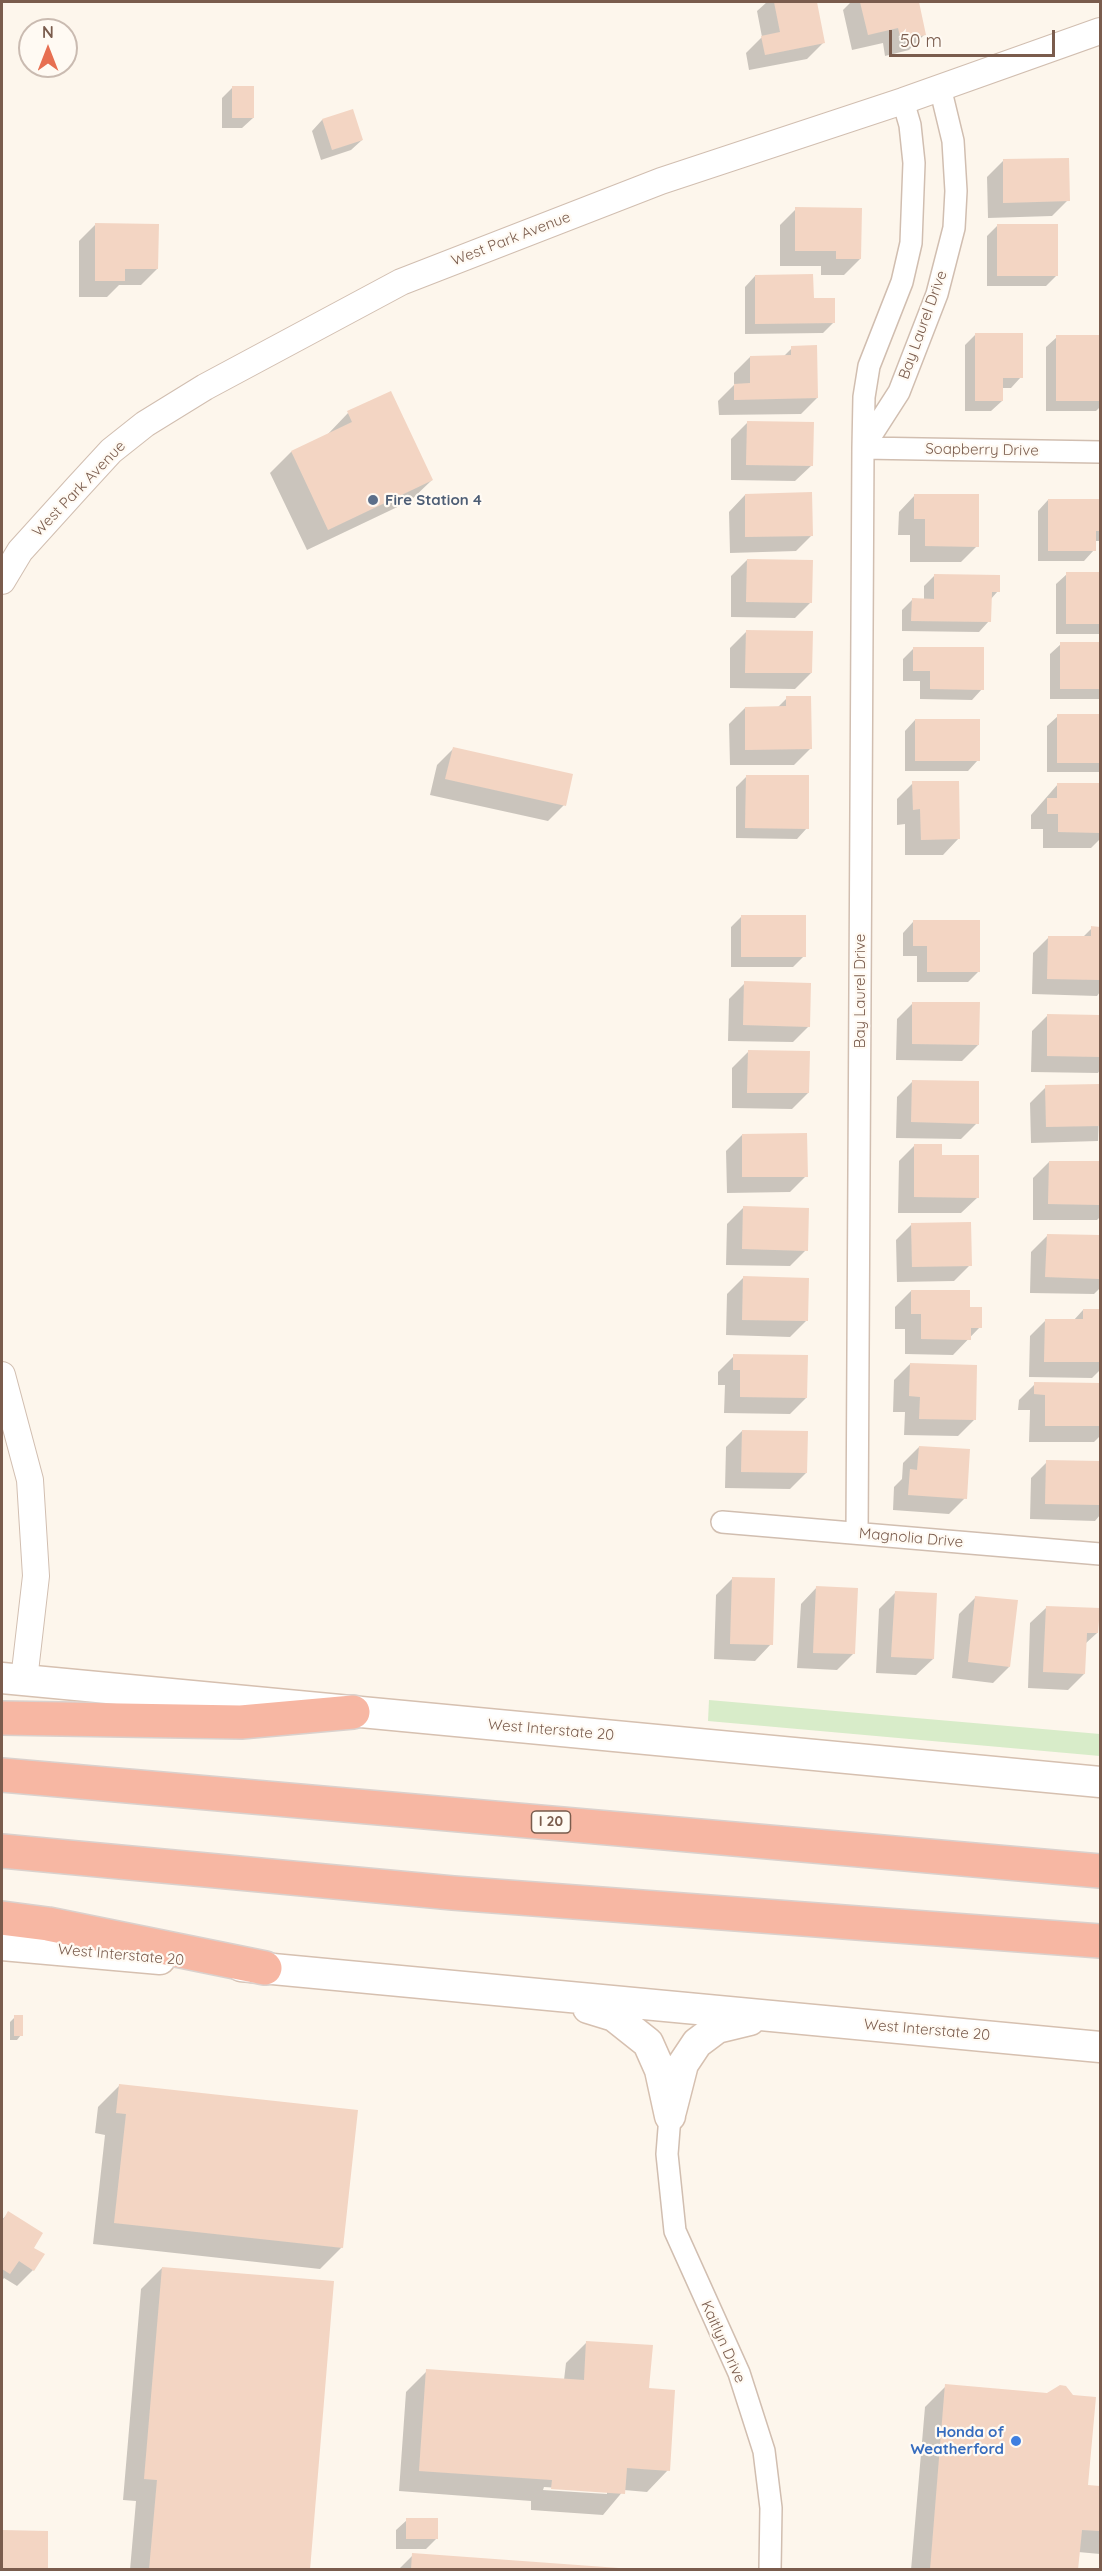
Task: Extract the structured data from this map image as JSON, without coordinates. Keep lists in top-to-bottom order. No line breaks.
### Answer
{"streets":{"highway":["I 20"],"main road":["West Interstate 20","Kaitlyn Drive"],"street":["West Park Avenue","Bay Laurel Drive","Soapberry Drive","Magnolia Drive"]},"crossings":[["West Park Avenue","Bay Laurel Drive"],["Bay Laurel Drive","Soapberry Drive"],["Bay Laurel Drive","Magnolia Drive"],["West Interstate 20","Kaitlyn Drive"]],"places":["Fire Station 4","Honda of Weatherford"],"scale_bar":"50 m","north":"top"}
